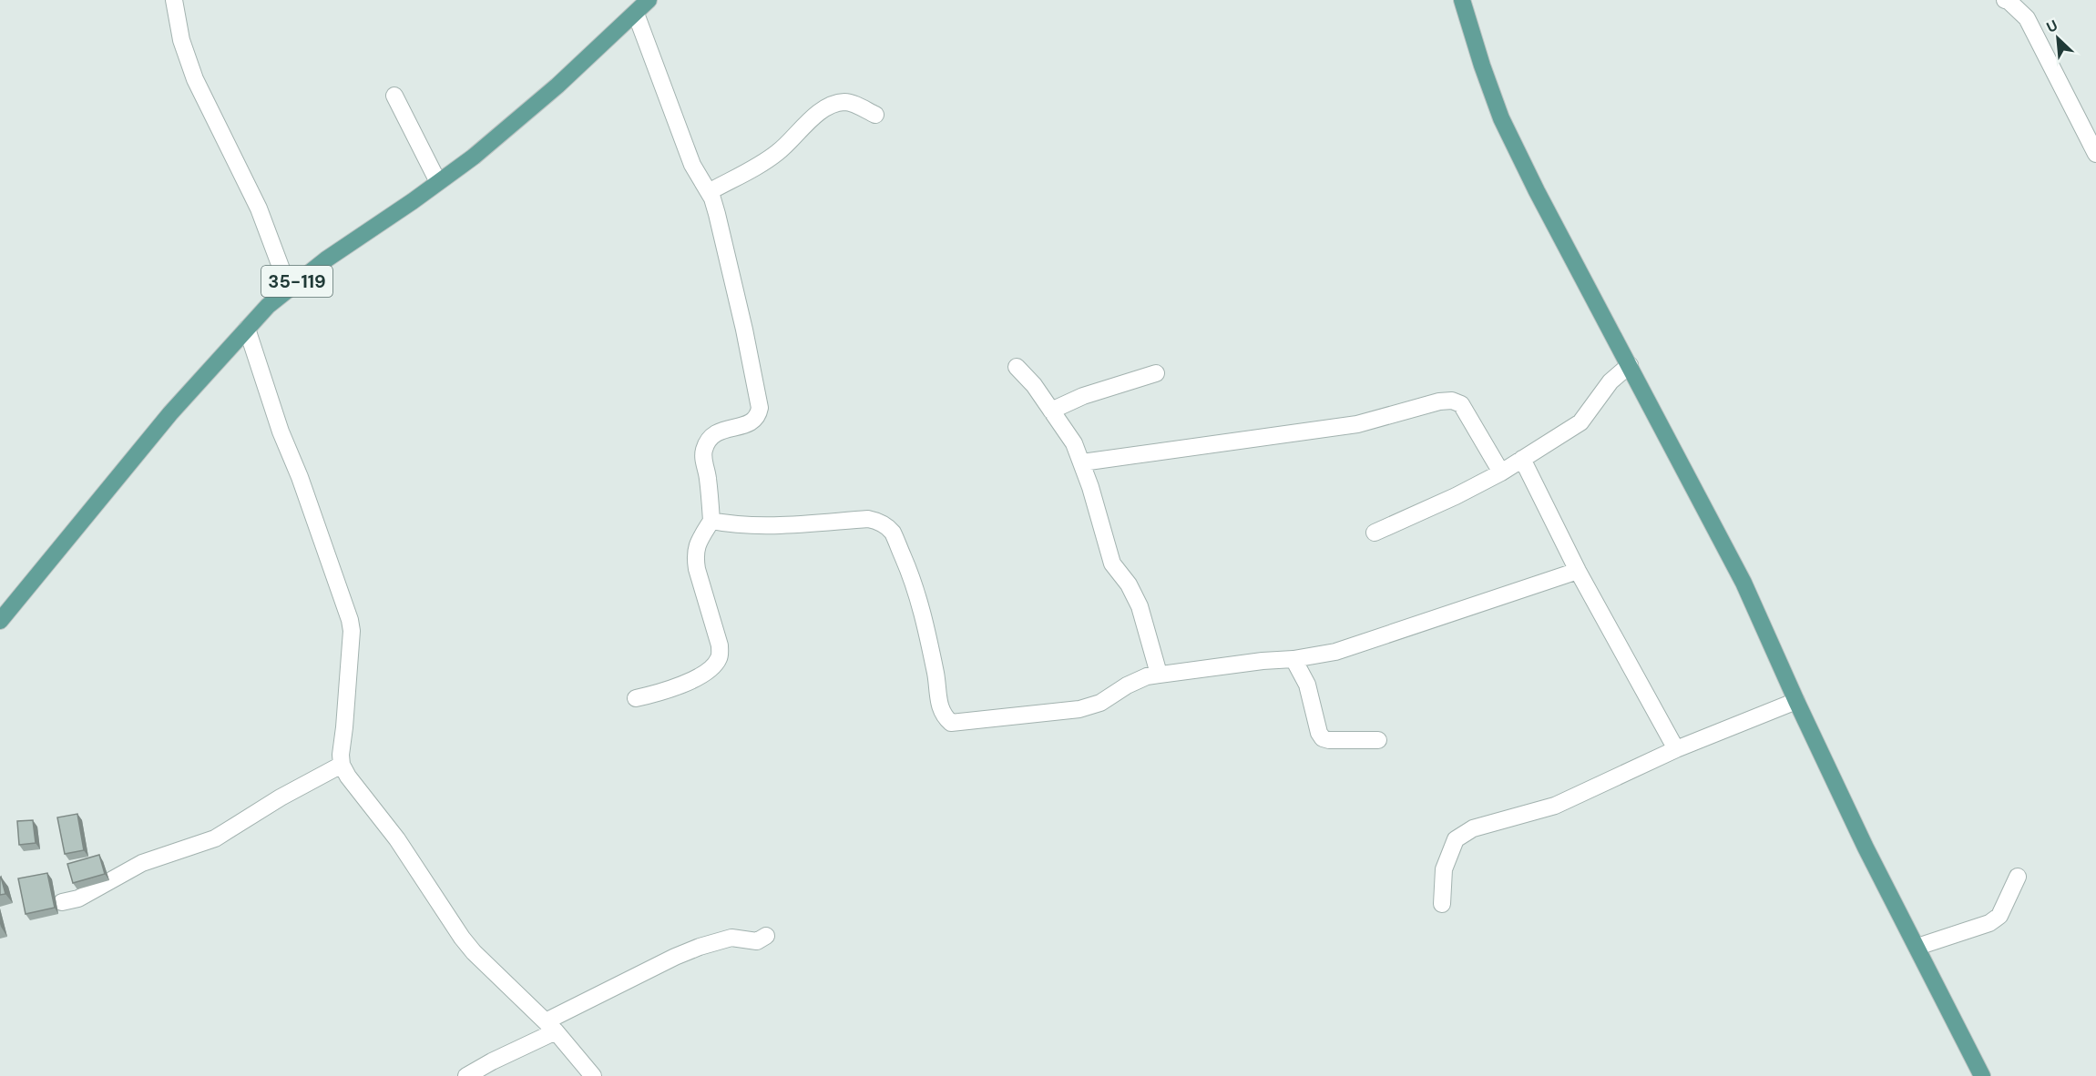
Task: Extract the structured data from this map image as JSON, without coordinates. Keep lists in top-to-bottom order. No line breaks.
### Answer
{"streets":{"main road":["35-119"]},"north":"top left"}
